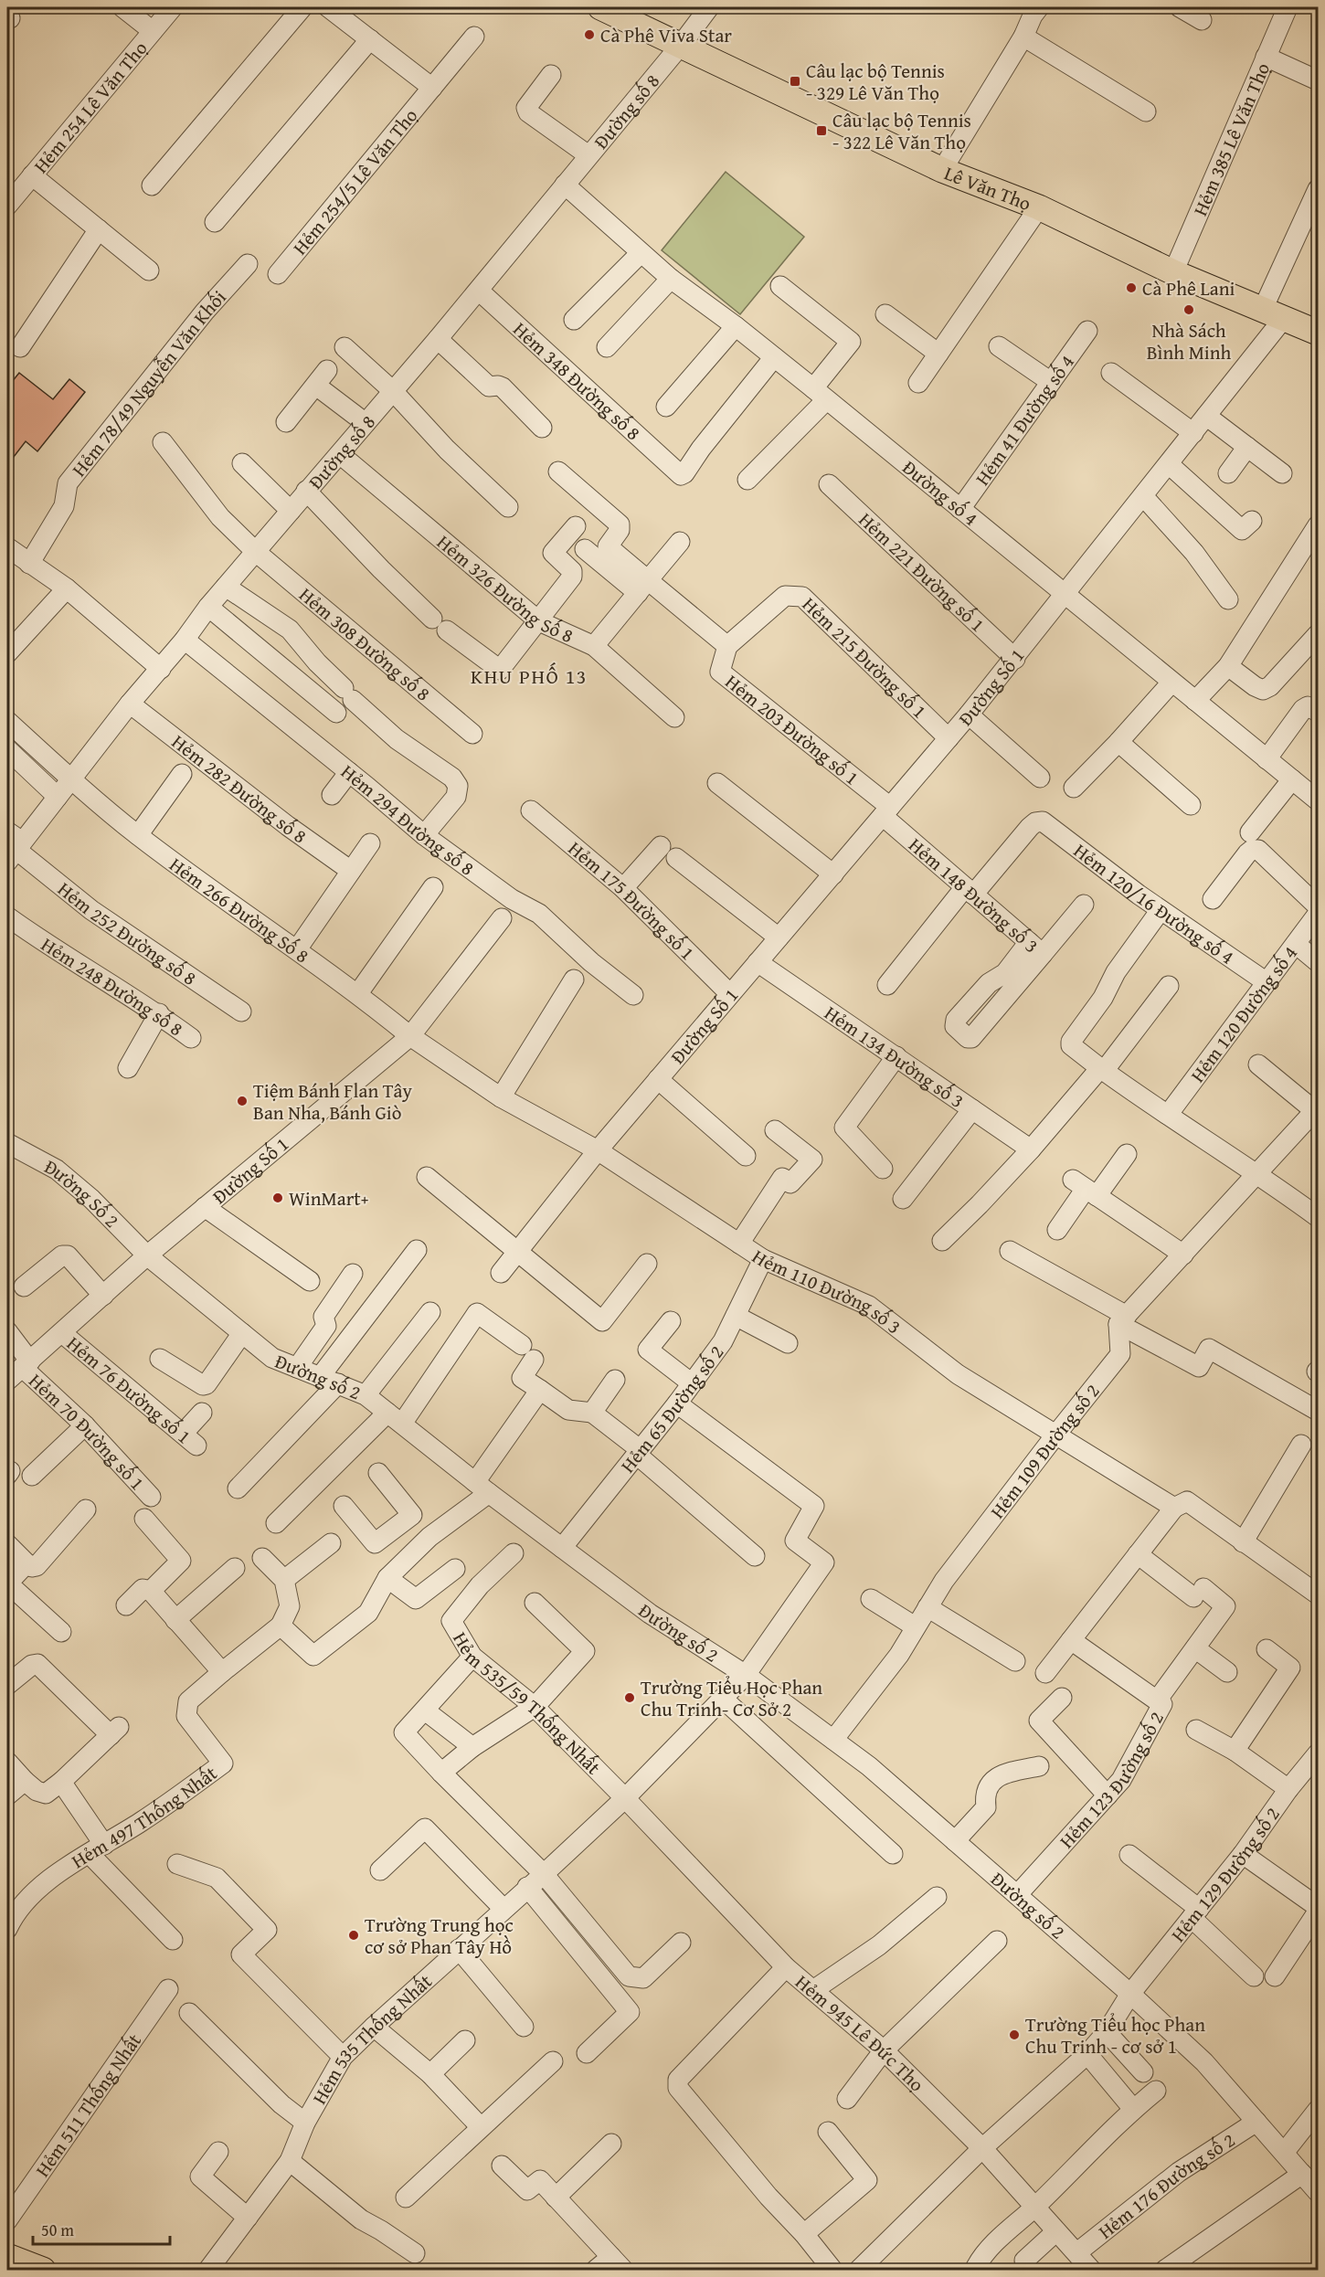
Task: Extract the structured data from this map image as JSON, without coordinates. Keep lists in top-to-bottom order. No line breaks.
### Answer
{"streets":{"main road":["Lê Văn Thọ"],"street":["Hẻm 254 Lê Văn Thọ","Đường số 8","Hẻm 385 Lê Văn Thọ","Hẻm 254/5 Lê Văn Thọ","Hẻm 348 Đường số 8","Hẻm 78/49 Nguyễn Văn Khối","Hẻm 41 Đường số 4","Đường số 4","Hẻm 221 Đường số 1","Hẻm 326 Đường Số 8","Hẻm 308 Đường số 8","Hẻm 215 Đường số 1","Đường Số 1","Hẻm 203 Đường số 1","Hẻm 282 Đường số 8","Hẻm 294 Đường số 8","Hẻm 148 Đường số 3","Hẻm 175 Đường số 1","Hẻm 120/16 Đường số 4","Hẻm 266 Đường Số 8","Hẻm 252 Đường số 8","Hẻm 248 Đường số 8","Hẻm 120 Đường số 4","Hẻm 134 Đường số 3","Đường Số 2","Hẻm 110 Đường số 3","Đường số 2","Hẻm 76 Đường số 1","Hẻm 65 Đường số 2","Hẻm 70 Đường số 1","Hẻm 109 Đường số 2","Hẻm 535/59 Thống Nhất","Hẻm 123 Đường số 2","Hẻm 497 Thống Nhất","Hẻm 129 Đường số 2","Hẻm 945 Lê Đức Thọ","Hẻm 535 Thống Nhất","Hẻm 511 Thống Nhất","Hẻm 176 Đường số 2"]},"crossings":[["Đường số 8","Lê Văn Thọ"],["Đường số 8","Hẻm 348 Đường số 8"],["Đường số 8","Đường số 4"],["Đường số 8","Hẻm 326 Đường Số 8"],["Đường số 8","Hẻm 308 Đường số 8"],["Đường số 8","Hẻm 282 Đường số 8"],["Đường số 8","Hẻm 294 Đường số 8"],["Đường số 8","Hẻm 266 Đường Số 8"],["Đường số 8","Hẻm 252 Đường số 8"],["Hẻm 385 Lê Văn Thọ","Lê Văn Thọ"],["Lê Văn Thọ","Đường Số 1"],["Hẻm 348 Đường số 8","Đường số 4"],["Hẻm 41 Đường số 4","Đường số 4"],["Đường số 4","Đường Số 1"],["Hẻm 221 Đường số 1","Đường Số 1"],["Hẻm 215 Đường số 1","Đường Số 1"],["Hẻm 215 Đường số 1","Hẻm 203 Đường số 1"],["Đường Số 1","Hẻm 203 Đường số 1"],["Đường Số 1","Hẻm 148 Đường số 3"],["Đường Số 1","Hẻm 175 Đường số 1"],["Đường Số 1","Hẻm 266 Đường Số 8"],["Đường Số 1","Hẻm 134 Đường số 3"],["Đường Số 1","Đường Số 2"],["Đường Số 1","Hẻm 110 Đường số 3"],["Đường Số 1","Đường số 2"],["Đường Số 1","Hẻm 76 Đường số 1"],["Đường Số 1","Hẻm 70 Đường số 1"],["Hẻm 203 Đường số 1","Hẻm 148 Đường số 3"],["Hẻm 148 Đường số 3","Hẻm 120/16 Đường số 4"],["Hẻm 120/16 Đường số 4","Hẻm 120 Đường số 4"],["Đường Số 2","Đường số 2"],["Hẻm 110 Đường số 3","Hẻm 65 Đường số 2"],["Hẻm 110 Đường số 3","Hẻm 109 Đường số 2"],["Đường số 2","Hẻm 65 Đường số 2"],["Đường số 2","Hẻm 109 Đường số 2"],["Đường số 2","Hẻm 123 Đường số 2"],["Đường số 2","Hẻm 129 Đường số 2"],["Đường số 2","Hẻm 535 Thống Nhất"],["Đường số 2","Hẻm 176 Đường số 2"],["Hẻm 65 Đường số 2","Hẻm 535 Thống Nhất"],["Hẻm 535/59 Thống Nhất","Hẻm 945 Lê Đức Thọ"],["Hẻm 535/59 Thống Nhất","Hẻm 535 Thống Nhất"],["Hẻm 129 Đường số 2","Hẻm 945 Lê Đức Thọ"],["Hẻm 945 Lê Đức Thọ","Hẻm 535 Thống Nhất"],["Hẻm 945 Lê Đức Thọ","Hẻm 176 Đường số 2"]],"districts":["KHU PHỐ 13"],"places":{"other":["Cà Phê Viva Star","Cà Phê Lani","Nhà Sách Bình Minh","Tiệm Bánh Flan Tây Ban Nha, Bánh Giò","WinMart+","Trường Tiểu Học Phan Chu Trinh- Cơ Sở 2","Trường Trung học cơ sở Phan Tây Hồ","Trường Tiểu học Phan Chu Trinh - cơ sở 1"],"transit":["Câu lạc bộ Tennis - 329 Lê Văn Thọ","Câu lạc bộ Tennis - 322 Lê Văn Thọ"]},"scale_bar":"50 m"}
